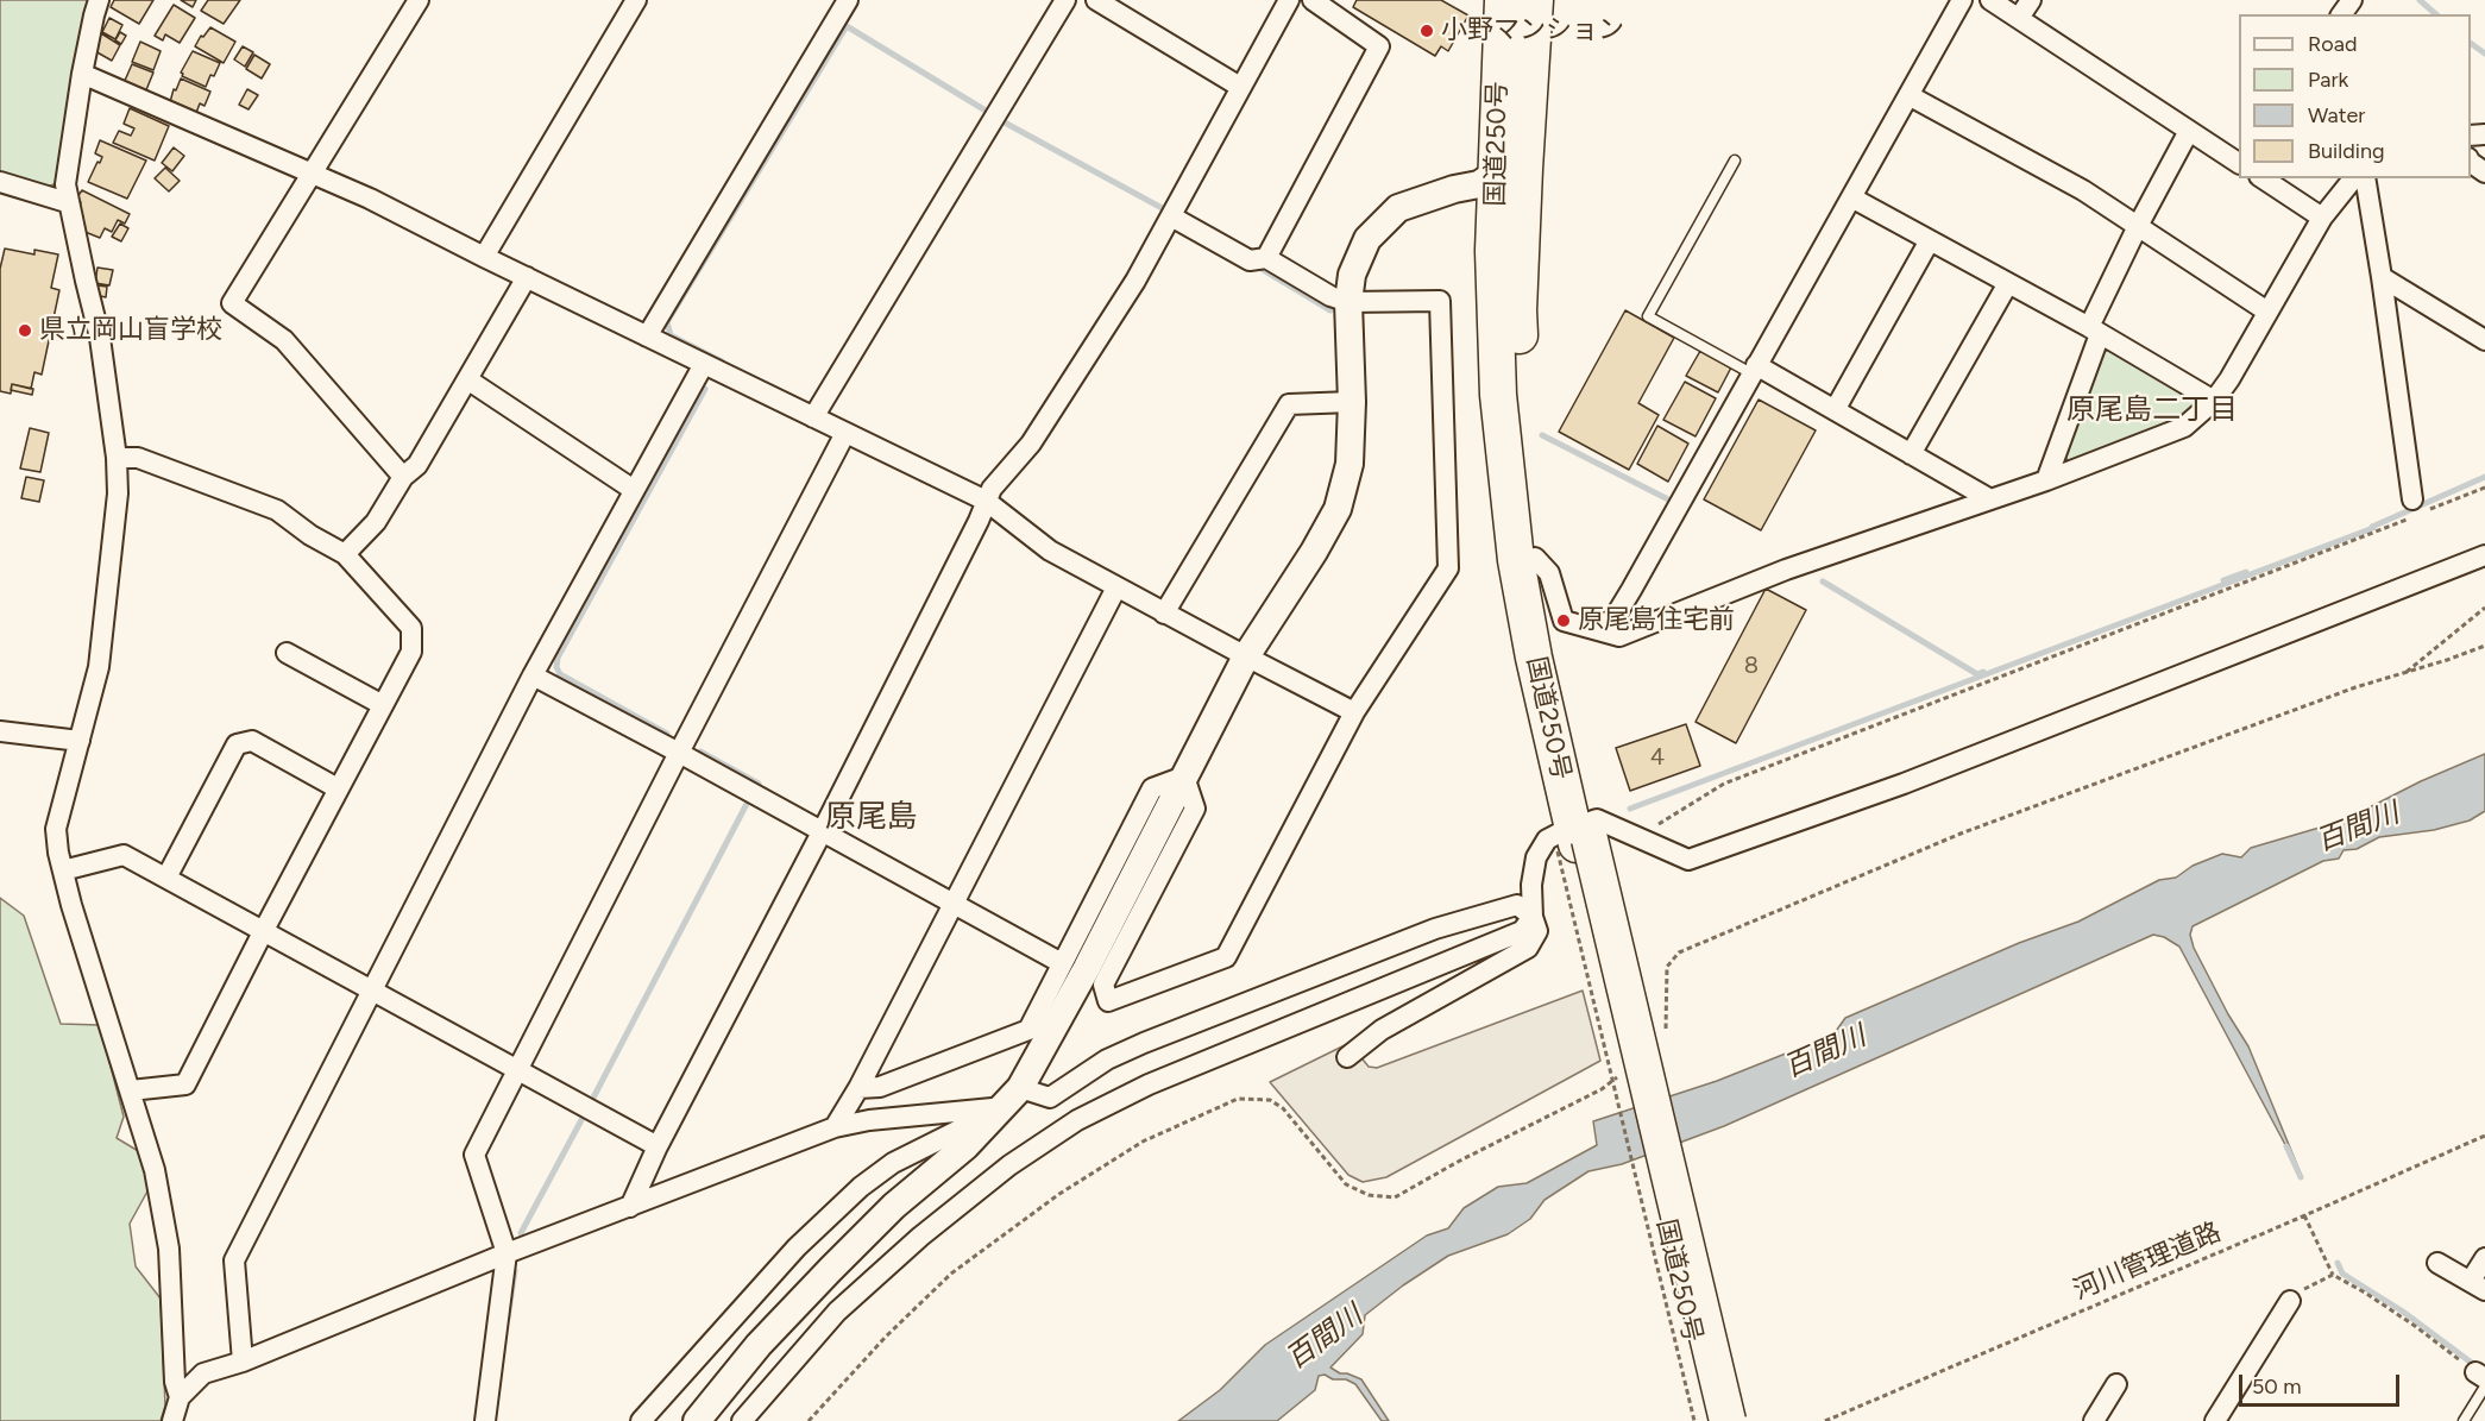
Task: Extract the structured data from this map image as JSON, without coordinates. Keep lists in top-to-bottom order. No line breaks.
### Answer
{"streets":{"highway":["国道250号"],"path":["河川管理道路"]},"districts":["原尾島二丁目","原尾島"],"water":["百間川"],"places":["小野マンション","県立岡山盲学校","原尾島住宅前"],"house_numbers":["8","4"],"legend":["Road","Park","Water","Building"],"scale_bar":"50 m"}
